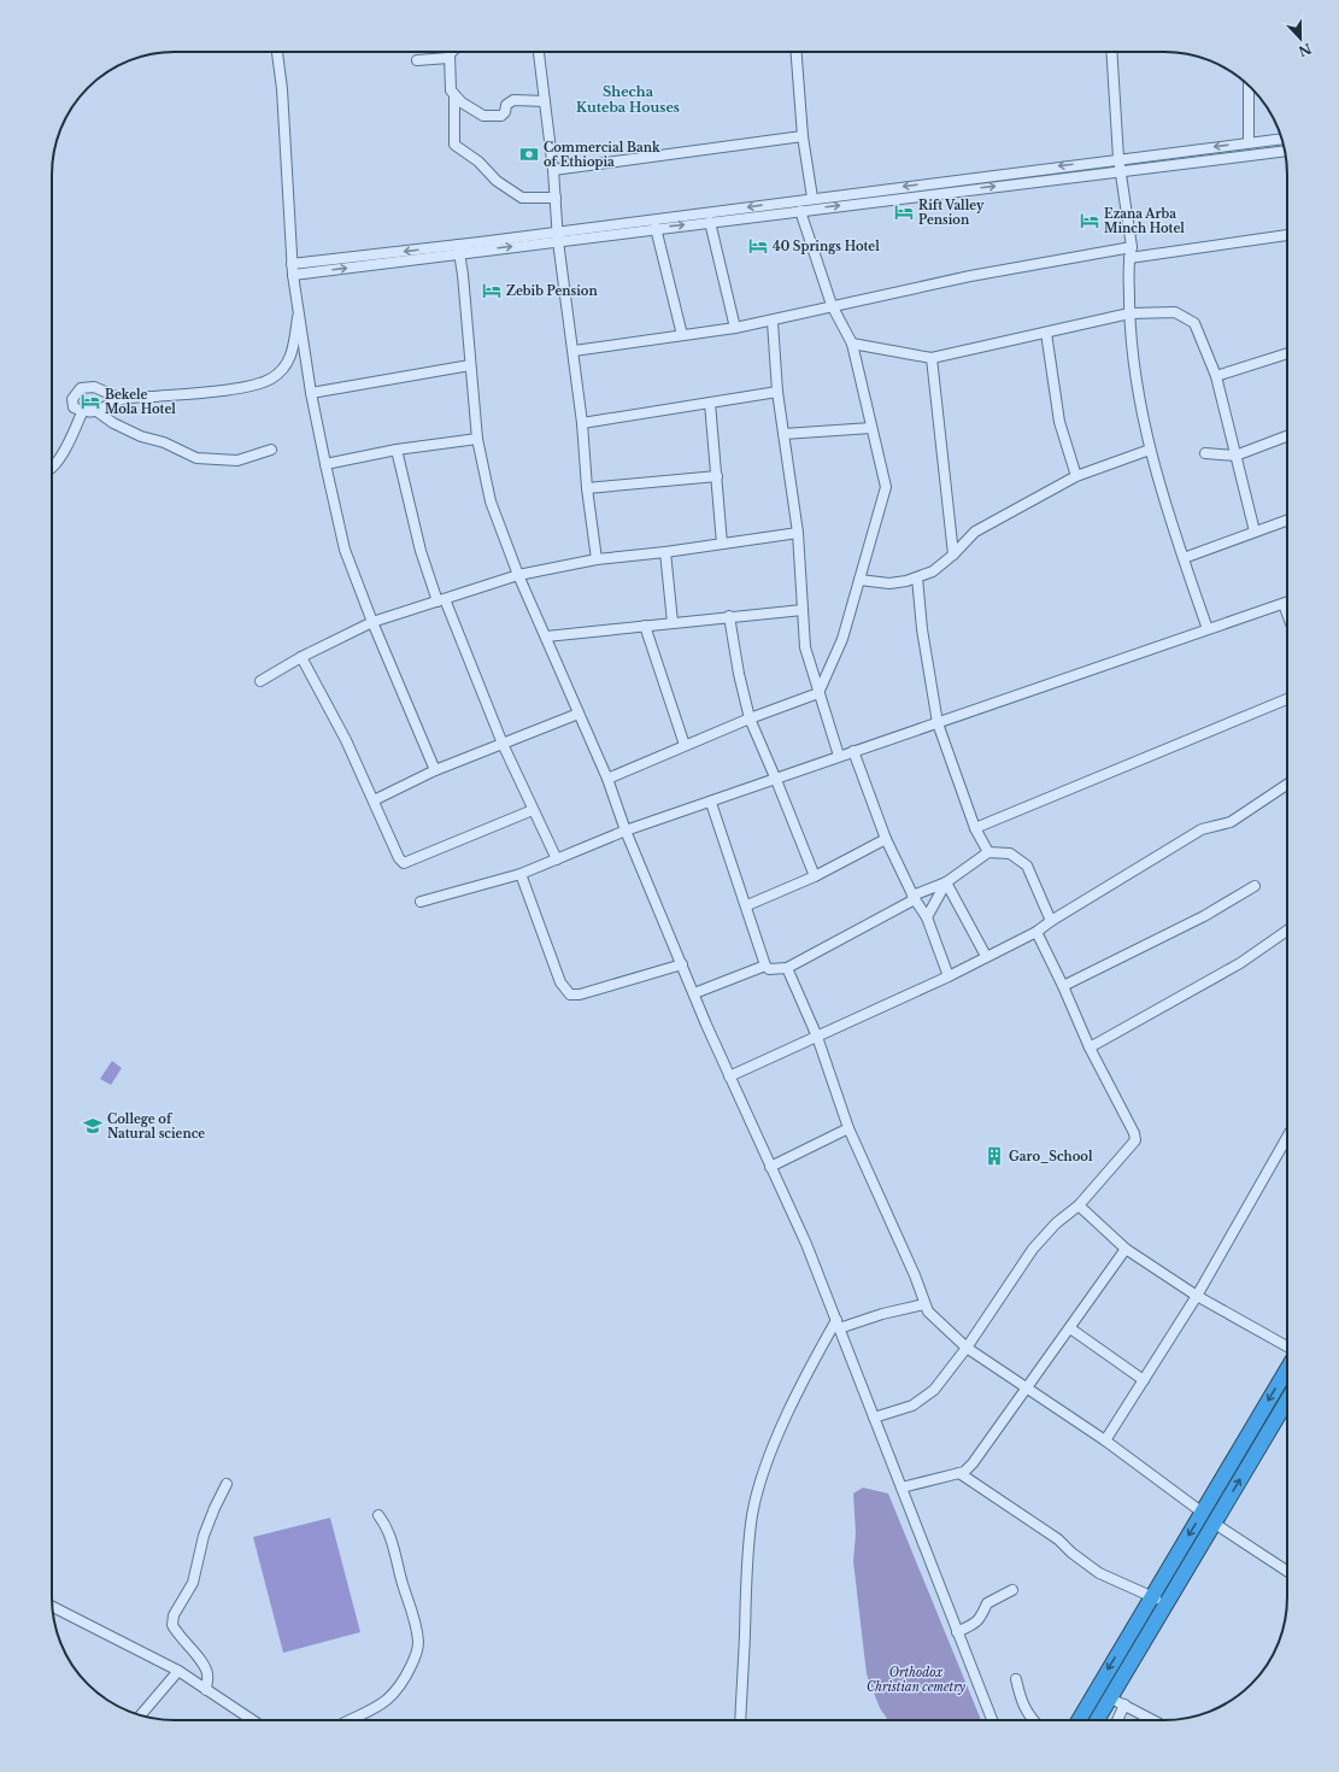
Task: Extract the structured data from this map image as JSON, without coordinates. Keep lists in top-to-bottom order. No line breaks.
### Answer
{"districts":["Shecha Kuteba Houses"],"parks":["Orthodox Christian cemetry"],"places":{"bank":["Commercial Bank of Ethiopia"],"hotel":["Rift Valley Pension","Ezana Arba Minch Hotel","40 Springs Hotel","Zebib Pension","Bekele Mola Hotel"],"school or university":["College of Natural science"],"building":["Garo_School"]},"north":"bottom"}
